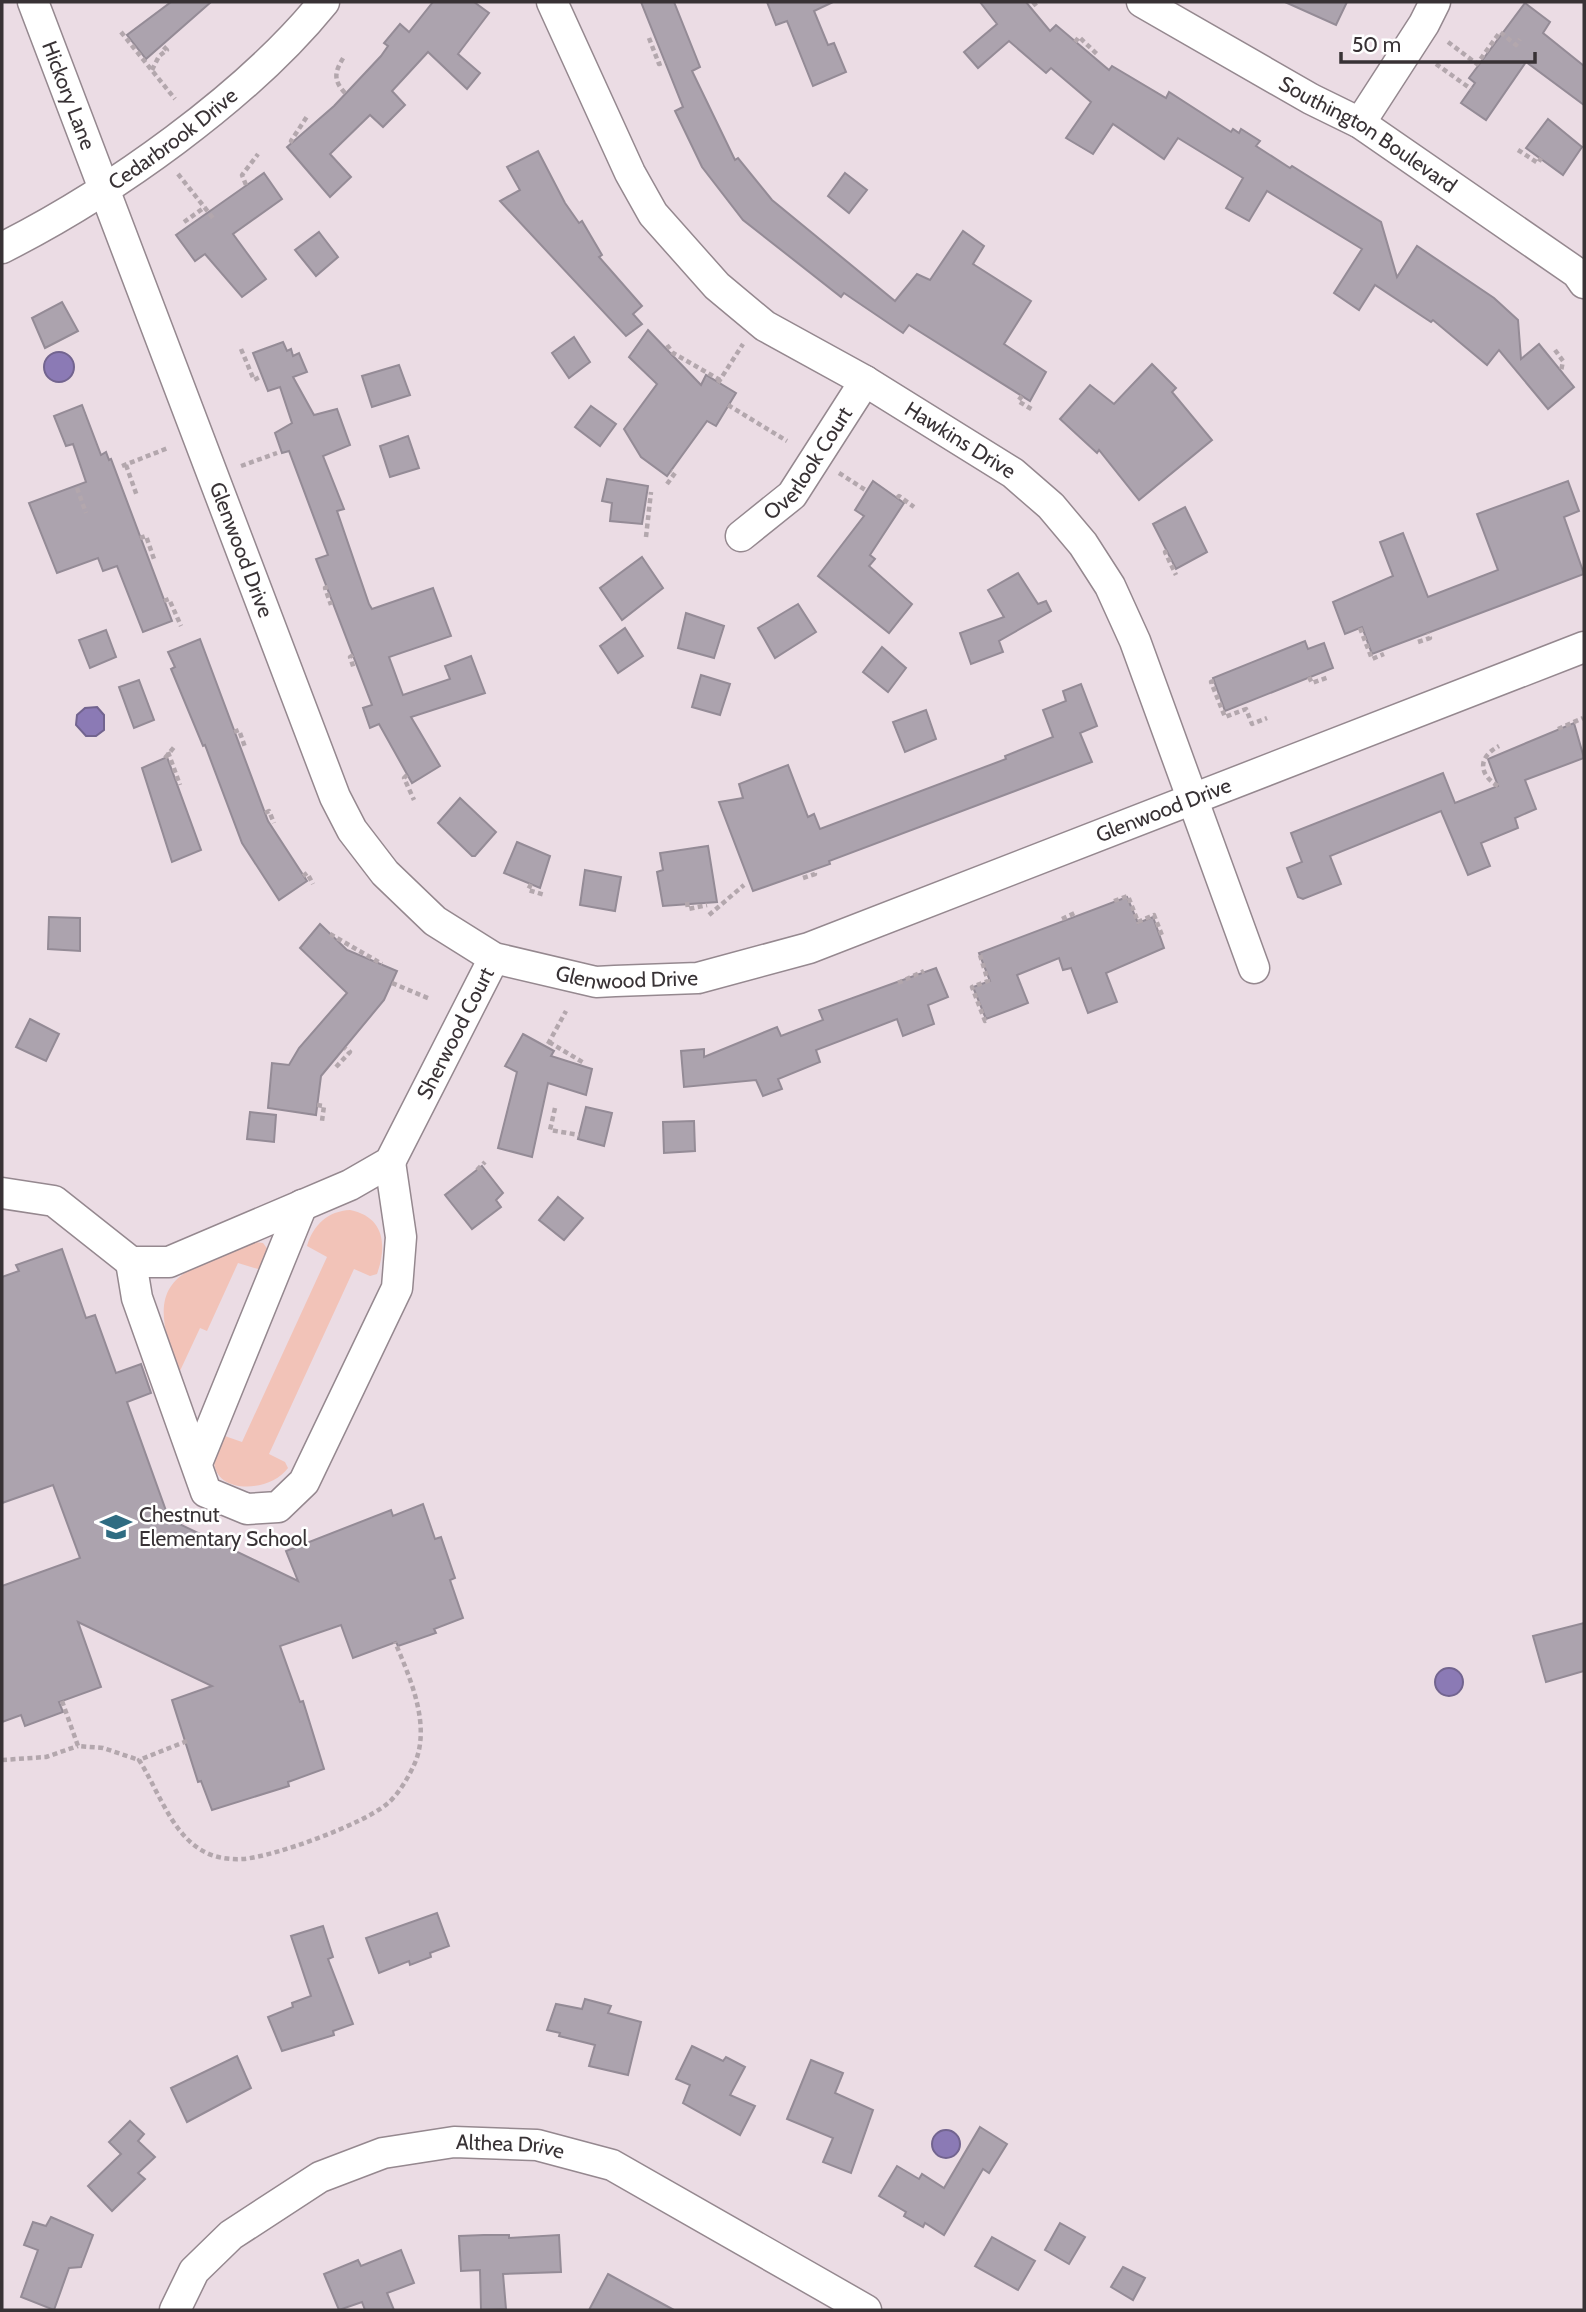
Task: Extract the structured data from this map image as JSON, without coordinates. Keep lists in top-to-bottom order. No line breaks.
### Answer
{"streets":{"street":["Hickory Lane","Southington Boulevard","Cedarbrook Drive","Hawkins Drive","Overlook Court","Glenwood Drive","Sherwood Court","Althea Drive"]},"crossings":[["Hickory Lane","Cedarbrook Drive"],["Hickory Lane","Glenwood Drive"],["Cedarbrook Drive","Glenwood Drive"],["Hawkins Drive","Overlook Court"],["Hawkins Drive","Glenwood Drive"],["Glenwood Drive","Sherwood Court"]],"places":{"school or university":["Chestnut Elementary School"]},"scale_bar":"50 m"}
